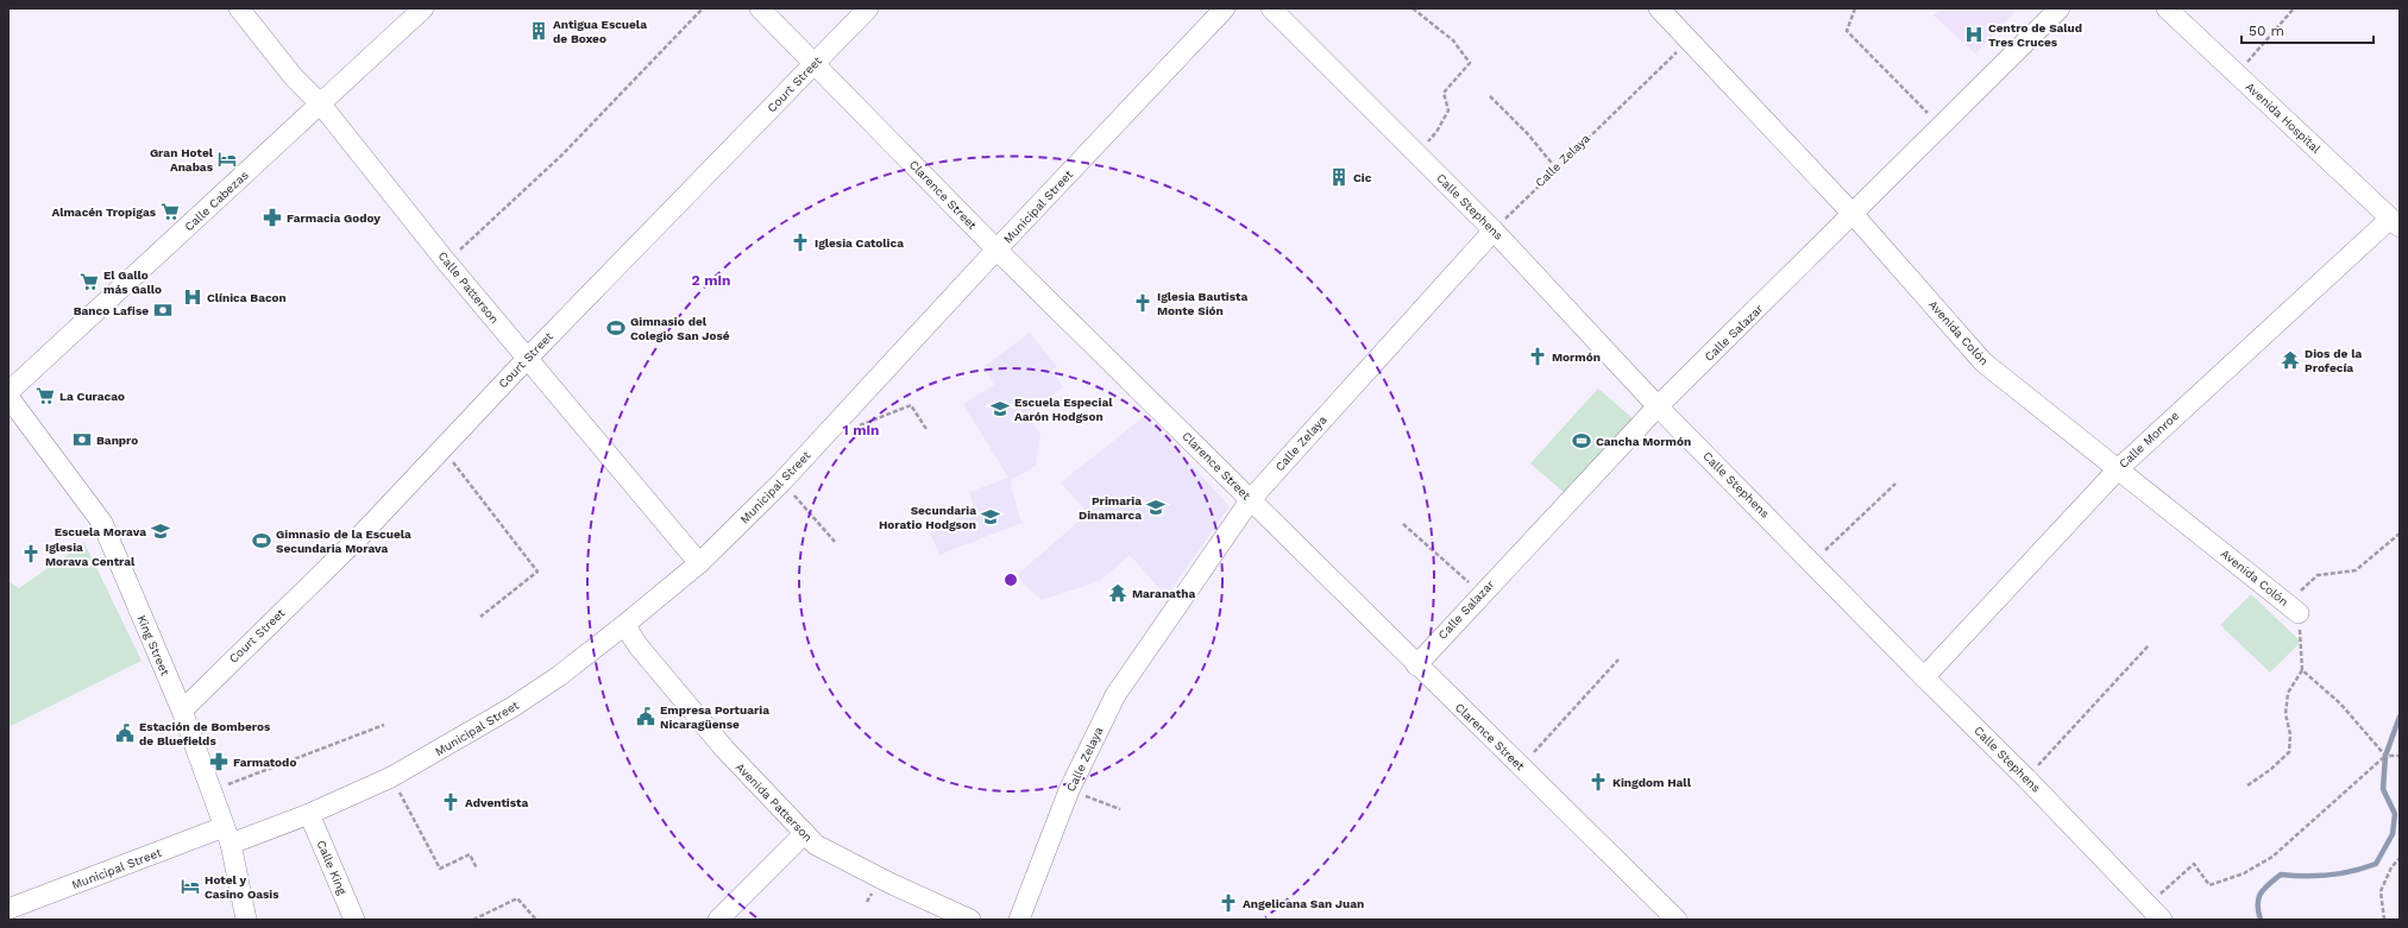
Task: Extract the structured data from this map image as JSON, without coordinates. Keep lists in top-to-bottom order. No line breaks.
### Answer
{"streets":{"street":["Court Street","Avenida Hospital","Calle Zelaya","Clarence Street","Calle Cabezas","Municipal Street","Calle Stephens","Calle Patterson","Calle Salazar","Avenida Colón","Calle Monroe","King Street","Avenida Patterson","Calle King"]},"crossings":[["Court Street","Clarence Street"],["Court Street","Calle Patterson"],["Court Street","King Street"],["Avenida Hospital","Calle Monroe"],["Calle Zelaya","Clarence Street"],["Calle Zelaya","Calle Stephens"],["Calle Zelaya","Avenida Colón"],["Clarence Street","Municipal Street"],["Clarence Street","Calle Salazar"],["Calle Cabezas","Calle Patterson"],["Municipal Street","Calle Patterson"],["Municipal Street","King Street"],["Municipal Street","Avenida Patterson"],["Municipal Street","Calle King"],["Calle Stephens","Calle Salazar"],["Calle Stephens","Calle Monroe"],["Calle Salazar","Avenida Colón"],["Avenida Colón","Calle Monroe"]],"places":{"building":["Antigua Escuela de Boxeo","Cic"],"hospital":["Centro de Salud Tres Cruces","Clínica Bacon"],"hotel":["Gran Hotel Anabas","Hotel y Casino Oasis"],"supermarket":["Almacén Tropigas","El Gallo más Gallo","La Curacao"],"pharmacy":["Farmacia Godoy","Farmatodo"],"church":["Iglesia Catolica","Iglesia Bautista Monte Sión","Mormón","Iglesia Morava Central","Kingdom Hall","Adventista","Angelicana San Juan"],"bank":["Banco Lafise","Banpro"],"sports":["Gimnasio del Colegio San José","Cancha Mormón","Gimnasio de la Escuela Secundaria Morava"],"temple":["Dios de la Profecía","Maranatha"],"school or university":["Escuela Especial Aarón Hodgson","Primaria Dinamarca","Secundaria Horatio Hodgson","Escuela Morava"],"public building":["Empresa Portuaria Nicaragüense","Estación de Bomberos de Bluefields"]},"scale_bar":"50 m","rings":["2 min","1 min"]}
